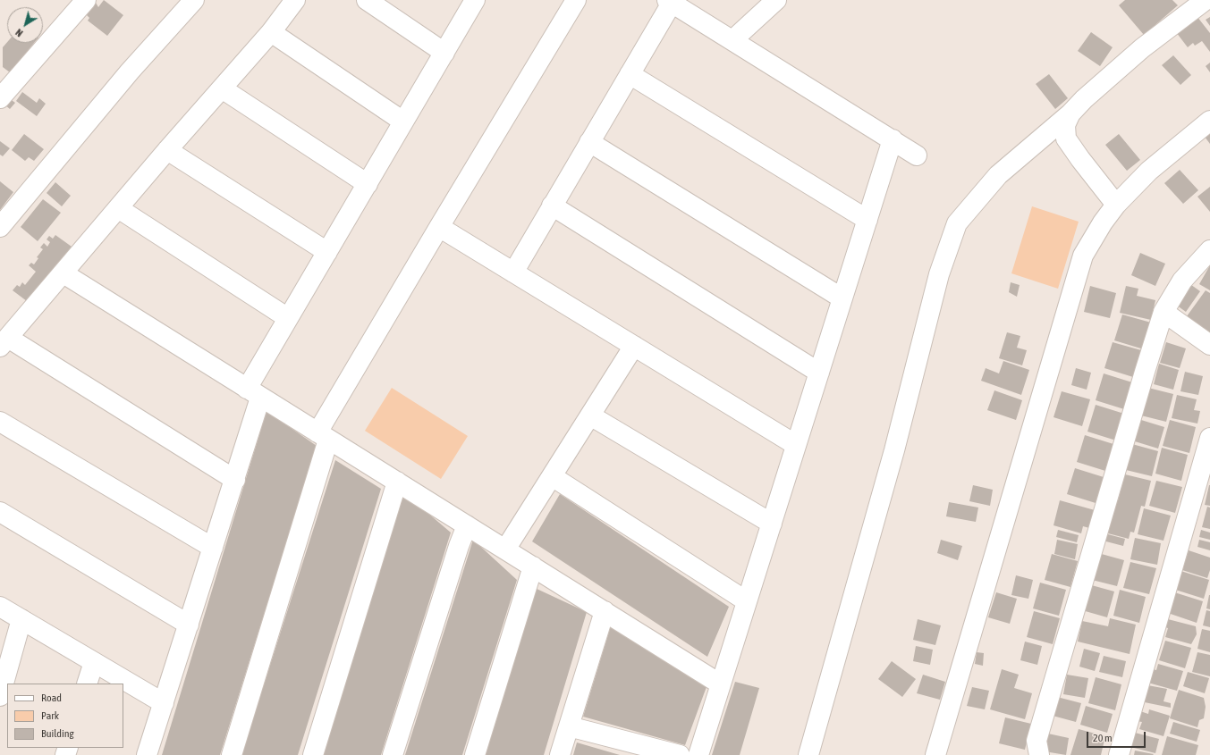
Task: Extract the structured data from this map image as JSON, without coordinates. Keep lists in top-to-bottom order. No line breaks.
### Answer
{"legend":["Road","Park","Building"],"scale_bar":"20 m","north":"bottom left"}
